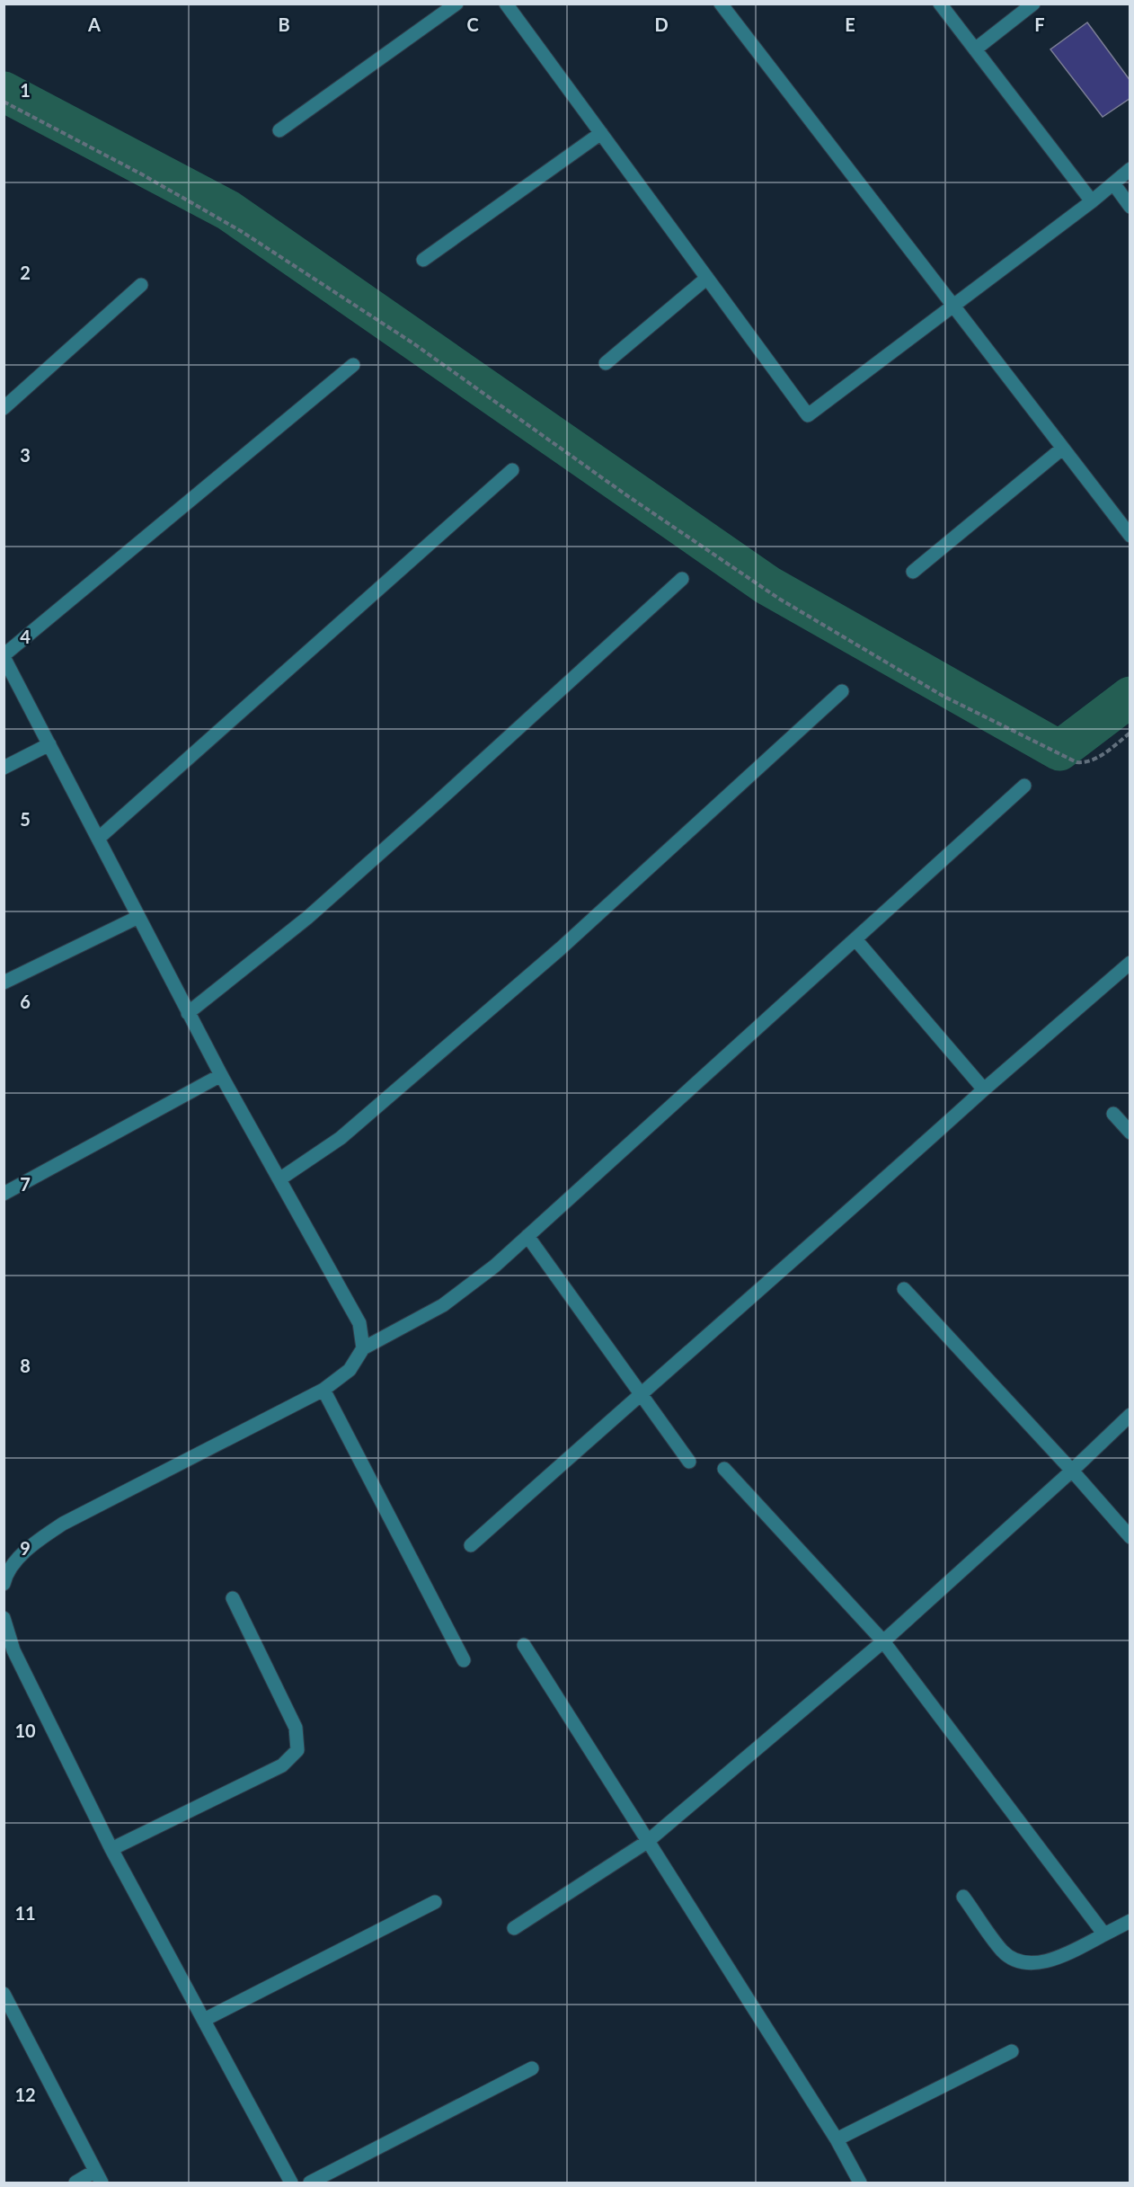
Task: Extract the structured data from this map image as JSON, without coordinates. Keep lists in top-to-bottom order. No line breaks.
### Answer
{"grid":{"columns":["A","B","C","D","E","F"],"rows":["1","2","3","4","5","6","7","8","9","10","11","12"]}}
